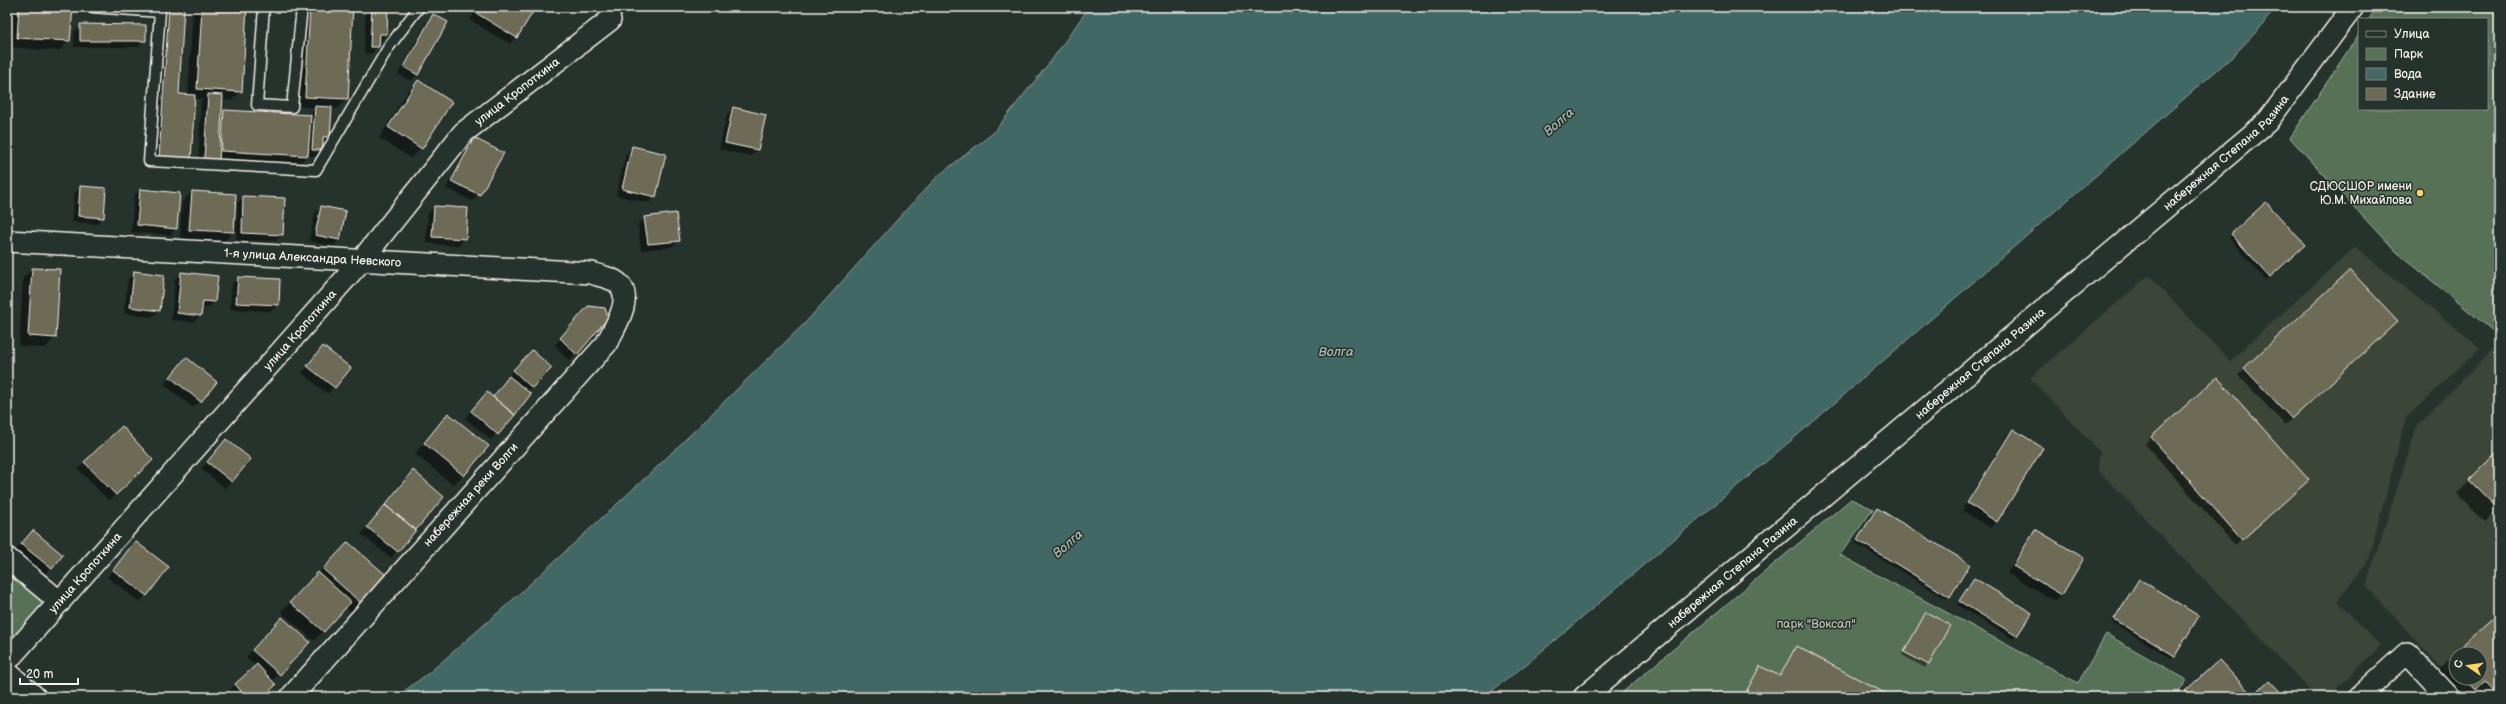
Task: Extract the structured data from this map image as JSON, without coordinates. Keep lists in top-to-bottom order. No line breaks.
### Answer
{"streets":{"street":["улица Кропоткина","набережная Степана Разина","1-я улица Александра Невского","набережная реки Волги"]},"crossings":[["улица Кропоткина","1-я улица Александра Невского"],["1-я улица Александра Невского","набережная реки Волги"]],"water":["Волга"],"parks":["парк \"Воксал\""],"places":["СДЮСШОР имени Ю.М. Михайлова"],"legend":["Улица","Парк","Вода","Здание"],"scale_bar":"20 m","north":"left"}
